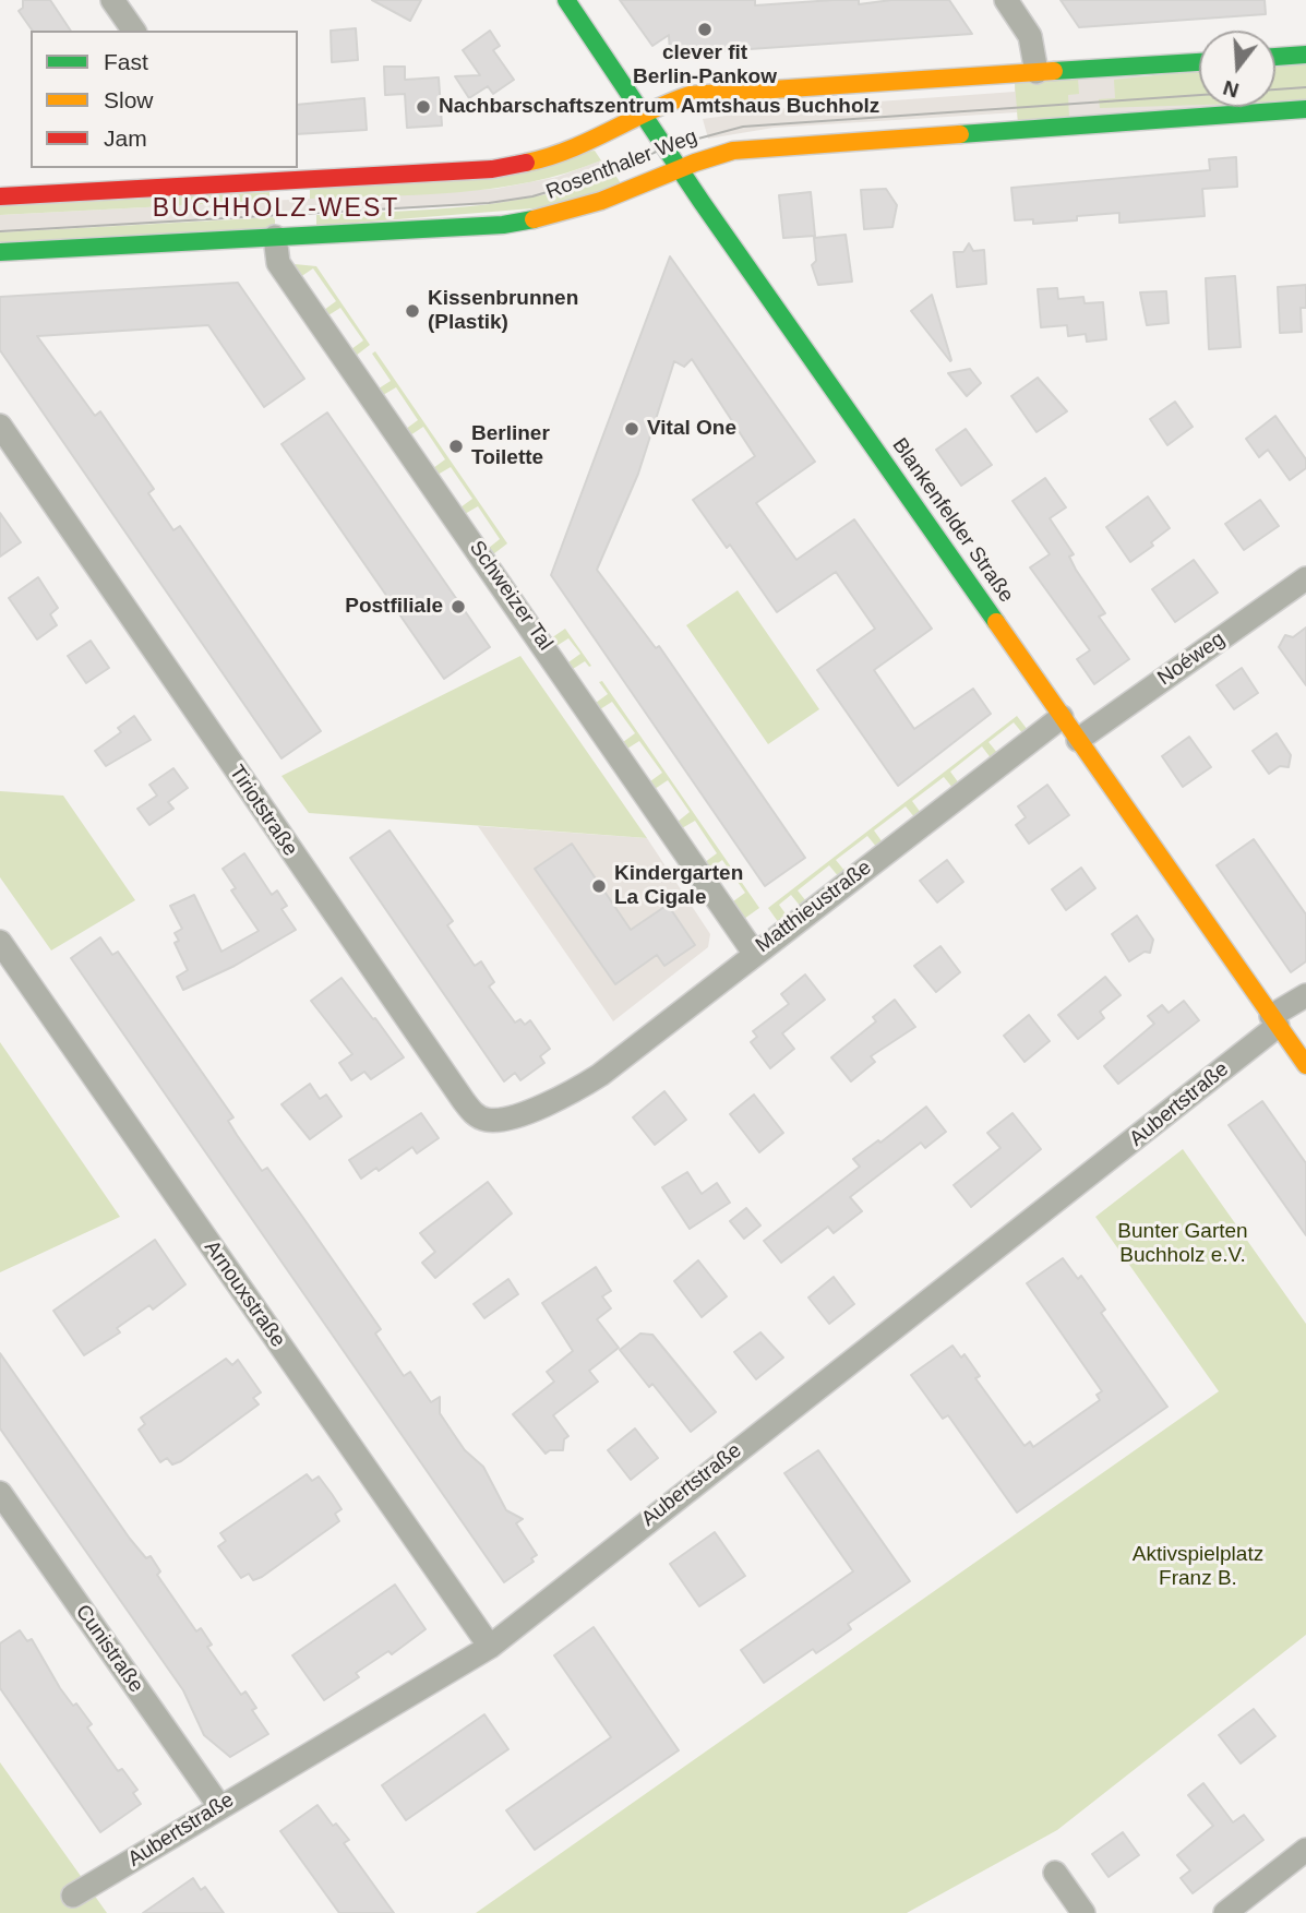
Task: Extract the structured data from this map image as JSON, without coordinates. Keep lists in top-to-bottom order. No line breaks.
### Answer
{"streets":{"main road":["Rosenthaler Weg","Blankenfelder Straße"],"street":["Schweizer Tal","Noéweg","Tiriotstraße","Matthieustraße","Aubertstraße","Arnouxstraße","Cunistraße"]},"crossings":[["Rosenthaler Weg","Blankenfelder Straße"],["Rosenthaler Weg","Schweizer Tal"],["Blankenfelder Straße","Noéweg"],["Blankenfelder Straße","Matthieustraße"],["Blankenfelder Straße","Aubertstraße"],["Schweizer Tal","Matthieustraße"],["Tiriotstraße","Matthieustraße"],["Aubertstraße","Arnouxstraße"],["Aubertstraße","Cunistraße"]],"districts":["BUCHHOLZ-WEST"],"parks":["Bunter Garten Buchholz e.V.","Aktivspielplatz Franz B."],"places":["clever fit Berlin-Pankow","Nachbarschaftszentrum Amtshaus Buchholz","Kissenbrunnen (Plastik)","Vital One","Berliner Toilette","Postfiliale","Kindergarten La Cigale"],"legend":["Fast","Slow","Jam"],"north":"bottom"}
